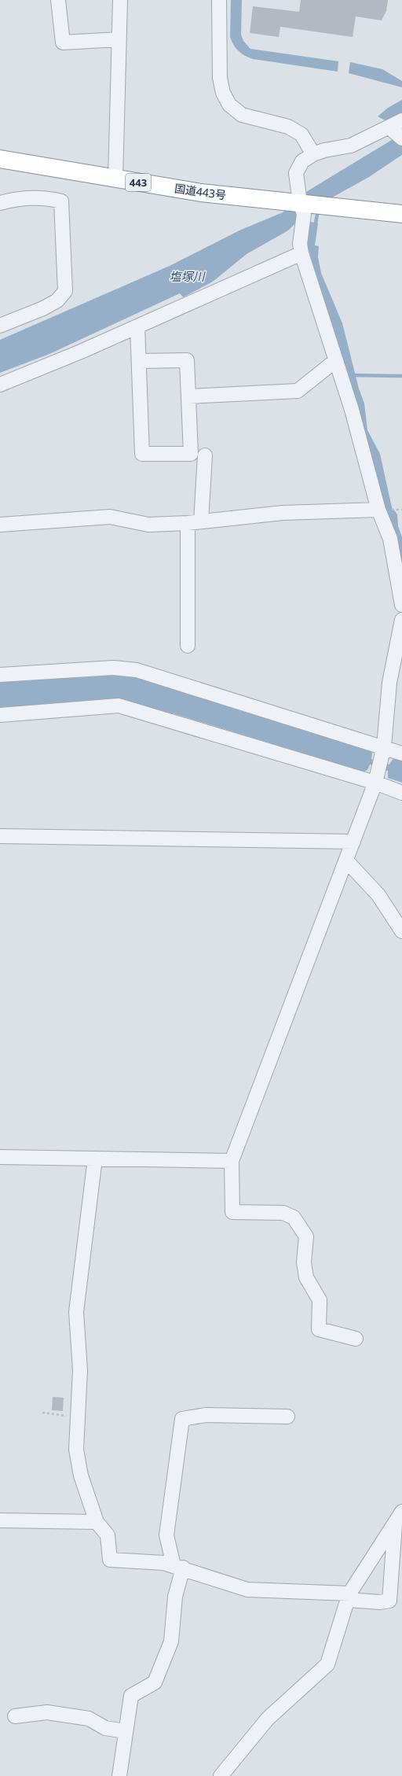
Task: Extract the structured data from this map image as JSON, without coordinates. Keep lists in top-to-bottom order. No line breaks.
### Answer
{"streets":{"highway":["443","国道443号"]},"water":["塩塚川"]}
